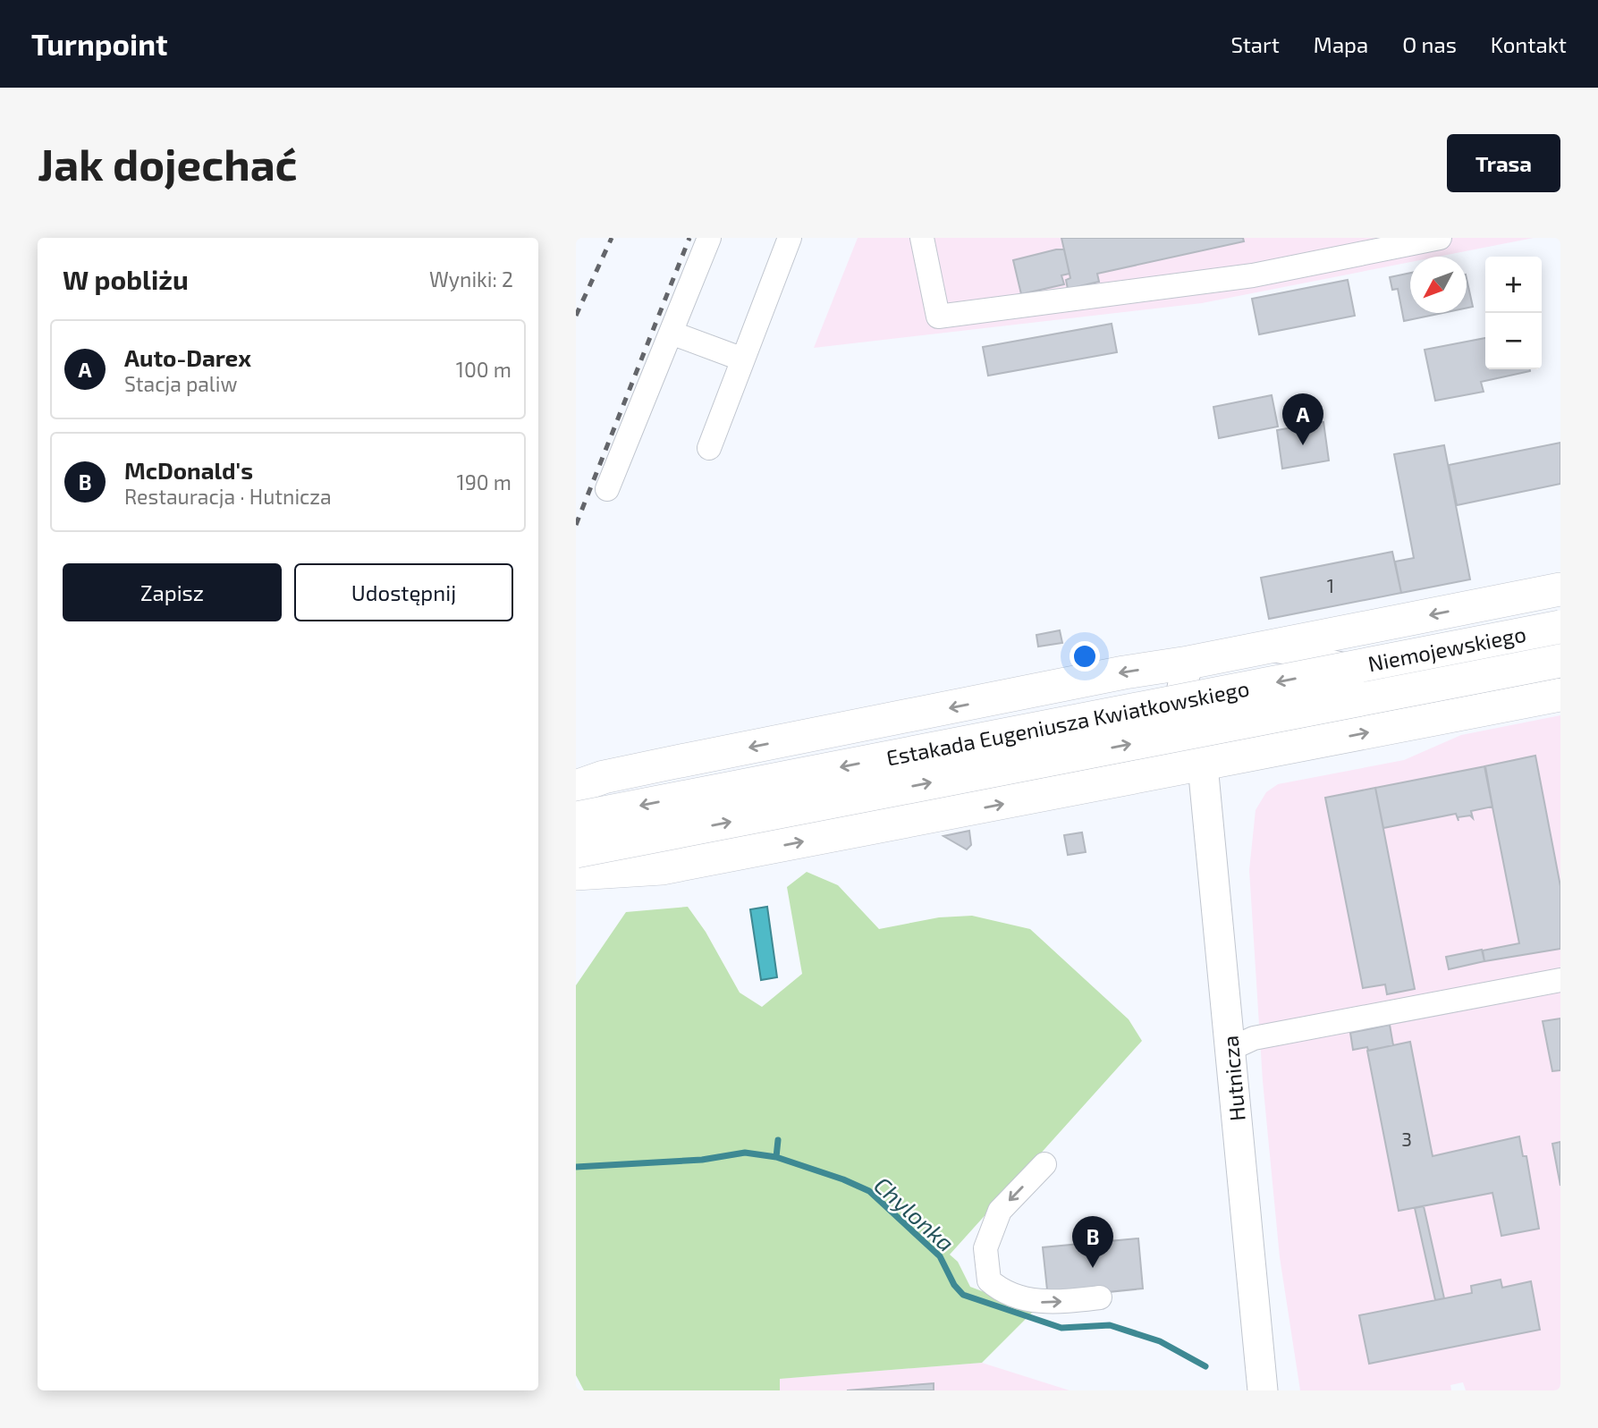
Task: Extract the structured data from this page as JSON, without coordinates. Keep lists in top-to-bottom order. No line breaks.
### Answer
{"streets":{"highway":["Estakada Eugeniusza Kwiatkowskiego"],"main road":["Hutnicza"],"street":["Niemojewskiego"]},"crossings":[["Niemojewskiego","Estakada Eugeniusza Kwiatkowskiego"]],"water":["Chylonka"],"house_numbers":["1","3"],"north":"bottom left","page":{"header":"Turnpoint","nav":["Start","Mapa","O nas","Kontakt"],"buttons":["Trasa",["Zapisz","Udostępnij"]],"title":"Jak dojechać","heading":["W pobliżu","Wyniki: 2"],"map_buttons":["+","−"],"list":[{"mark":"A","name":"Auto-Darex","note":"Stacja paliw","value":"100 m"},{"mark":"B","name":"McDonald's","note":"Restauracja · Hutnicza","value":"190 m"}],"pins":["A","B"]}}
